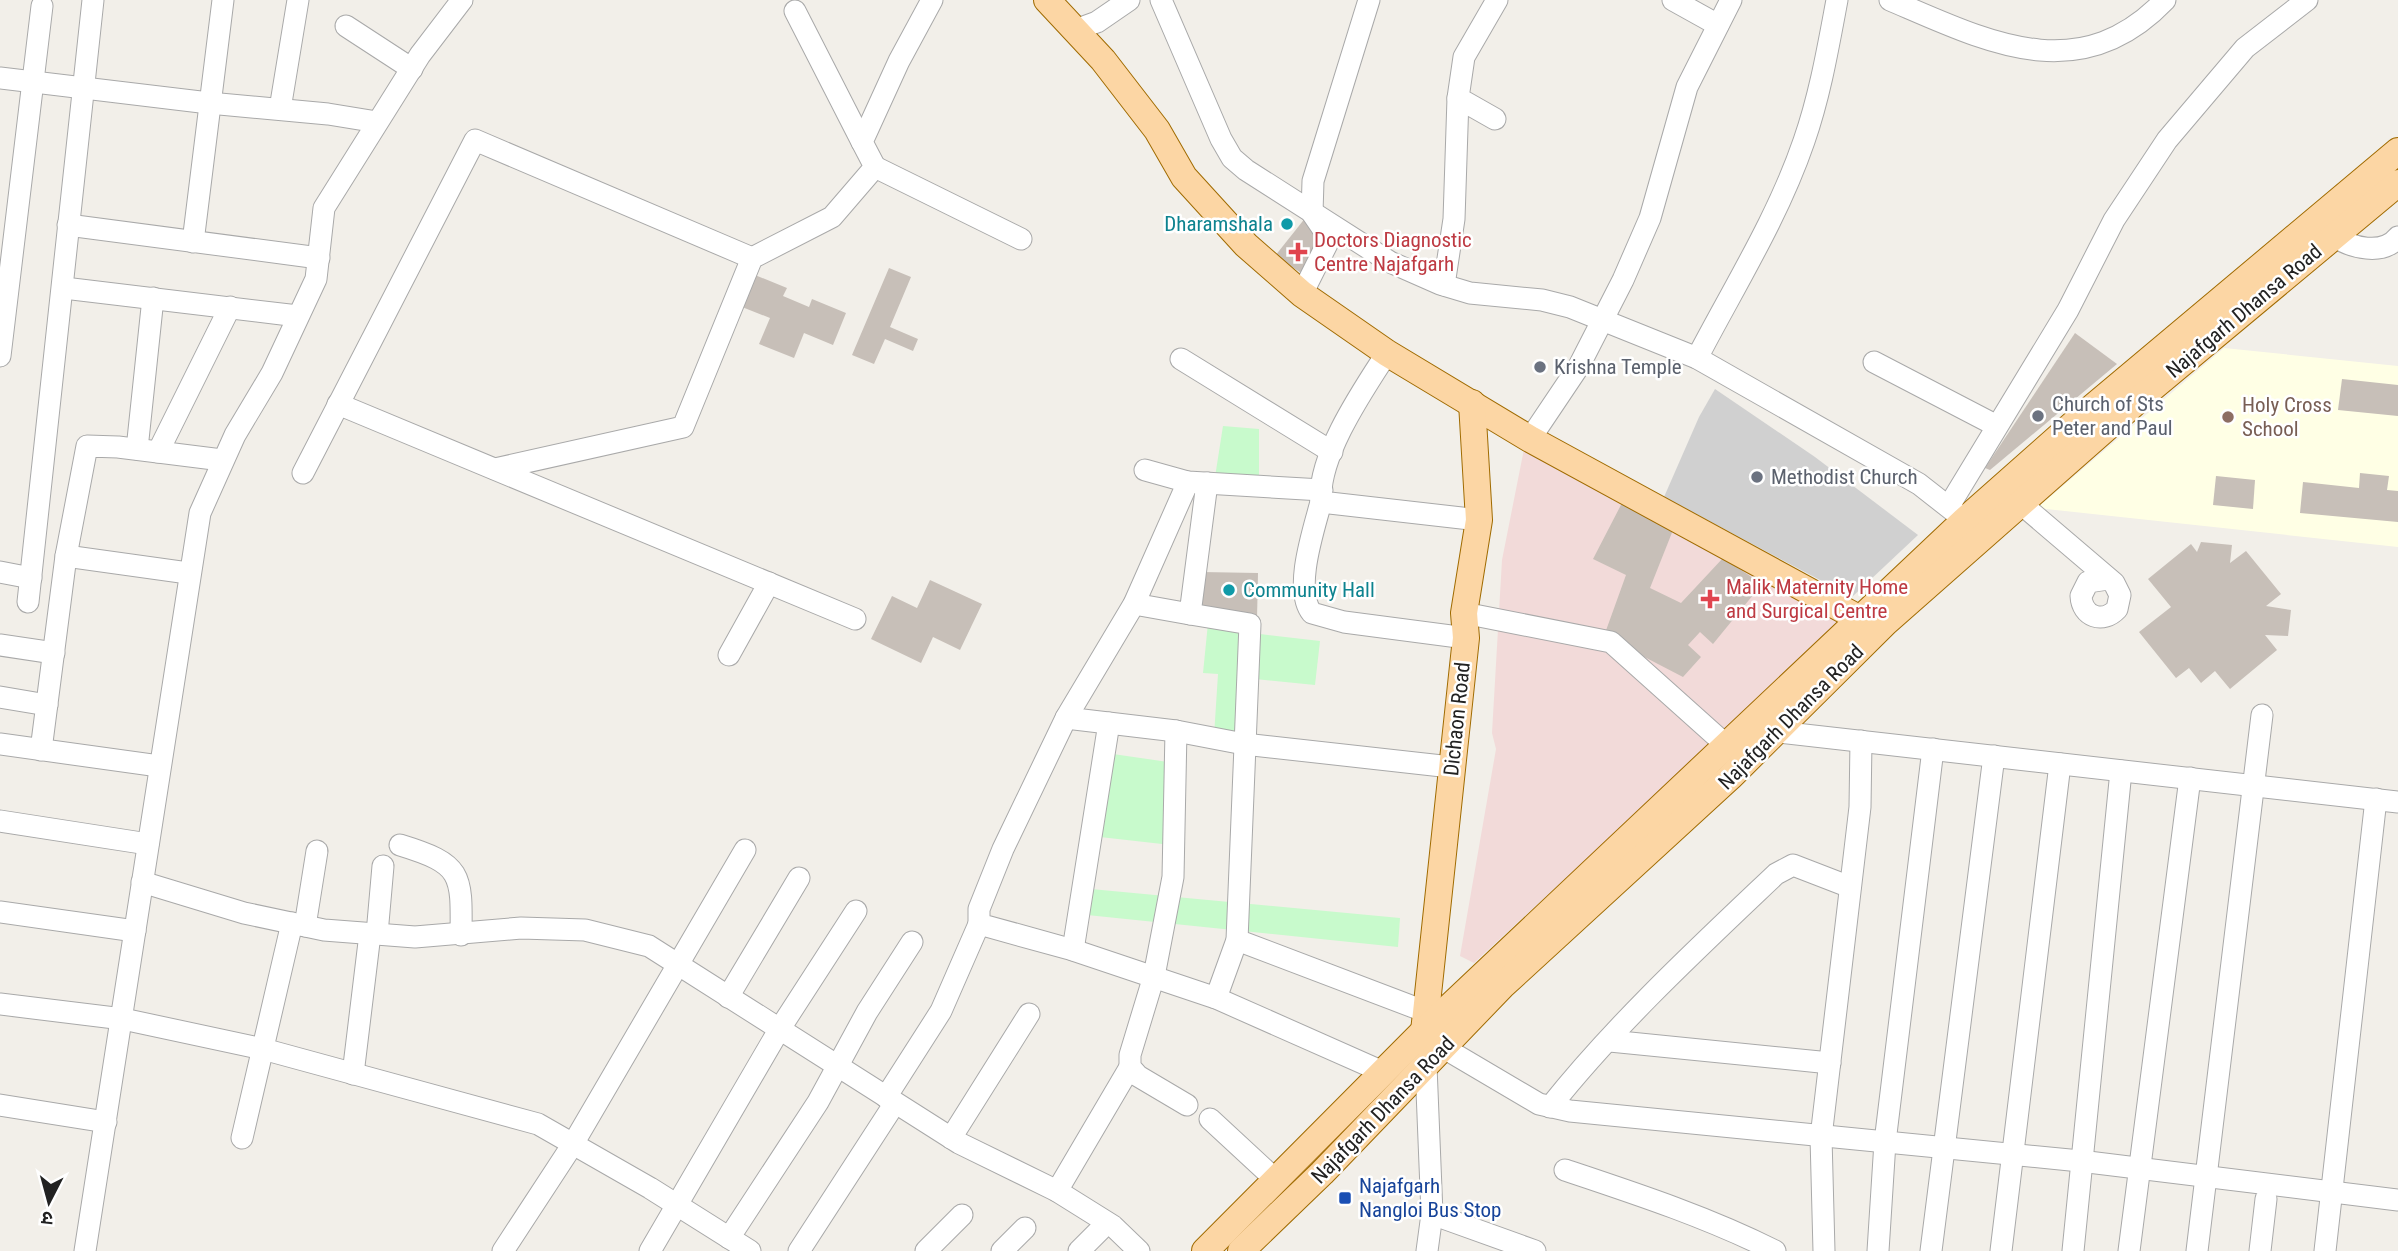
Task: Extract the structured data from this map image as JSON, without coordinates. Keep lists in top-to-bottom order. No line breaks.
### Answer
{"streets":{"main road":["Najafgarh Dhansa Road","Dichaon Road"]},"crossings":[["Najafgarh Dhansa Road","Dichaon Road"]],"places":{"other":["Dharamshala","Krishna Temple","Church of Sts Peter and Paul","Holy Cross School","Methodist Church","Community Hall"],"health":["Doctors Diagnostic Centre Najafgarh","Malik Maternity Home and Surgical Centre"],"transit":["Najafgarh Nangloi Bus Stop"]},"north":"bottom"}
